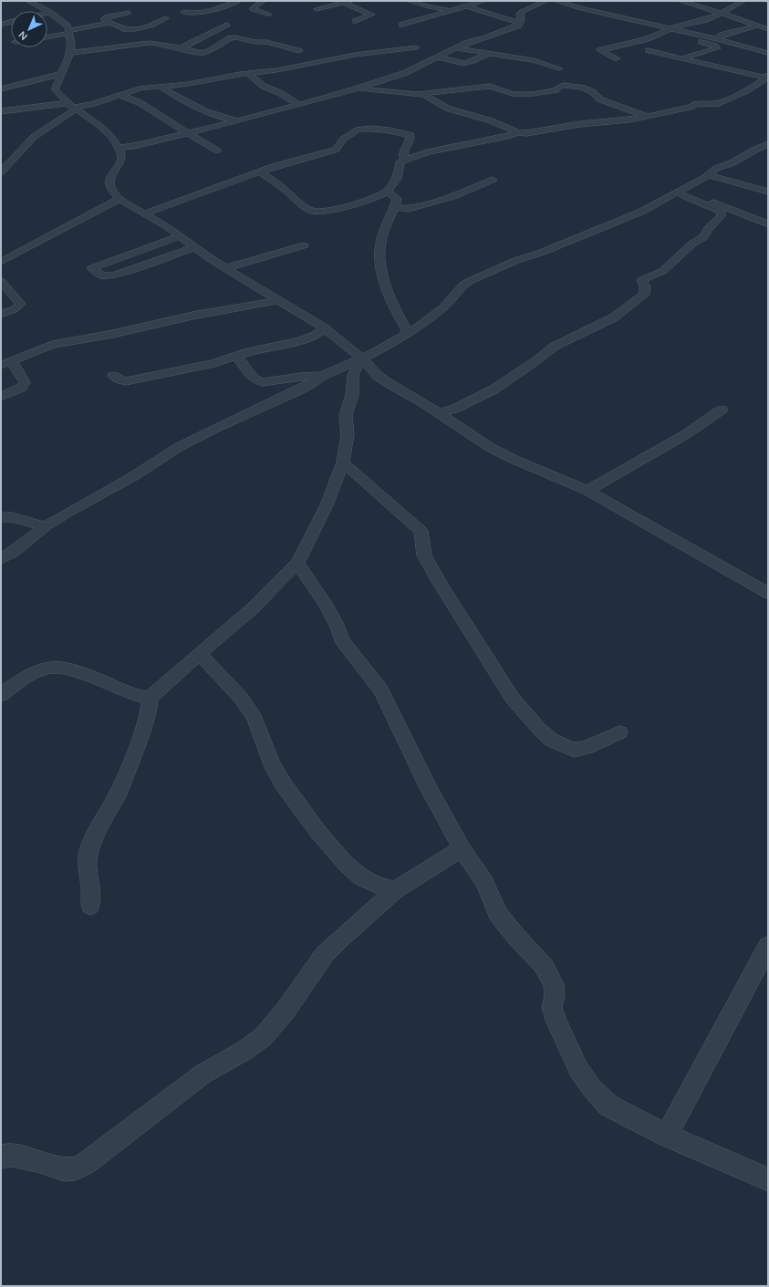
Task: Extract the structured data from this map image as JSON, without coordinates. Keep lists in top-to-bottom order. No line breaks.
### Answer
{"north":"bottom left"}
